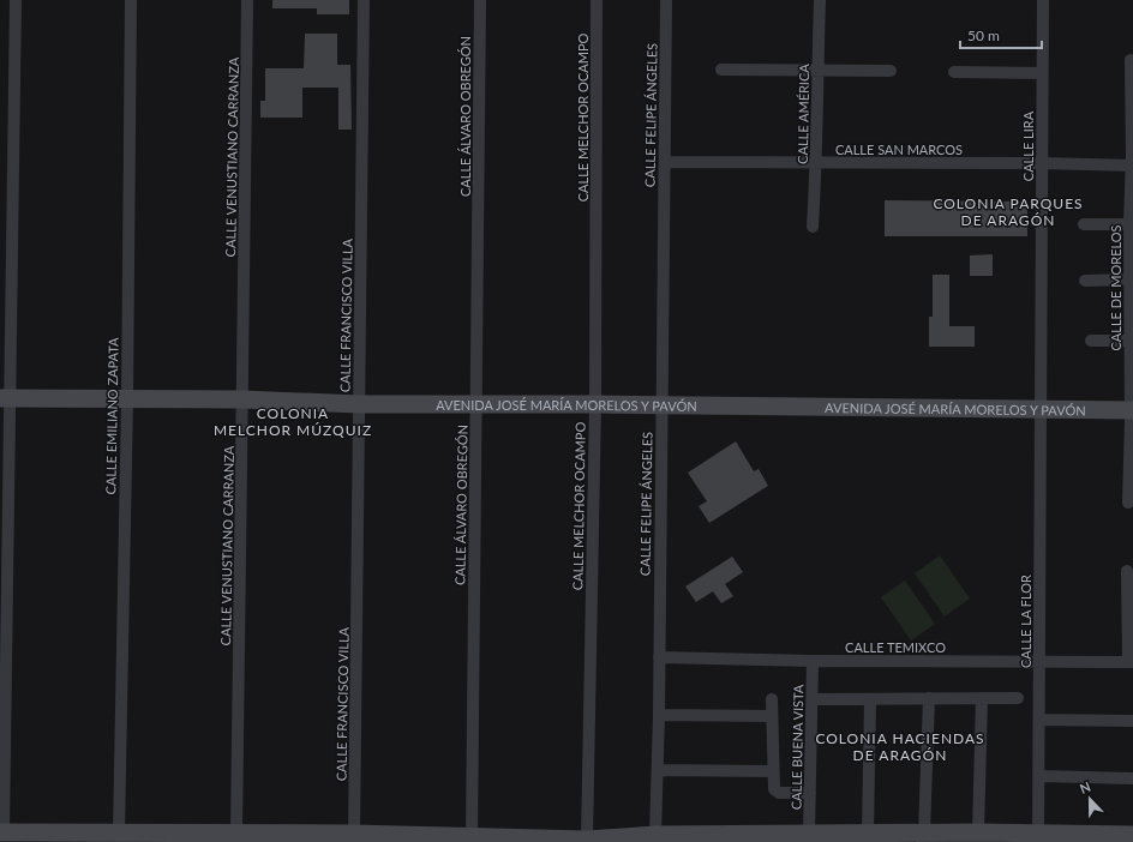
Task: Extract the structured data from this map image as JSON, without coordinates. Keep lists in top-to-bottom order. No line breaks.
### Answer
{"streets":{"street":["CALLE AMÉRICA","CALLE FELIPE ÁNGELES","CALLE ÁLVARO OBREGÓN","CALLE MELCHOR OCAMPO","CALLE LIRA","CALLE SAN MARCOS","CALLE VENUSTIANO CARRANZA","CALLE DE MORELOS","CALLE FRANCISCO VILLA","AVENIDA JOSÉ MARÍA MORELOS Y PAVÓN","CALLE EMILIANO ZAPATA","CALLE LA FLOR","CALLE TEMIXCO","CALLE BUENA VISTA"]},"crossings":[["CALLE AMÉRICA","CALLE SAN MARCOS"],["CALLE FELIPE ÁNGELES","CALLE SAN MARCOS"],["CALLE FELIPE ÁNGELES","AVENIDA JOSÉ MARÍA MORELOS Y PAVÓN"],["CALLE FELIPE ÁNGELES","CALLE TEMIXCO"],["CALLE ÁLVARO OBREGÓN","AVENIDA JOSÉ MARÍA MORELOS Y PAVÓN"],["CALLE MELCHOR OCAMPO","AVENIDA JOSÉ MARÍA MORELOS Y PAVÓN"],["CALLE LIRA","CALLE SAN MARCOS"],["CALLE LIRA","AVENIDA JOSÉ MARÍA MORELOS Y PAVÓN"],["CALLE LIRA","CALLE LA FLOR"],["CALLE SAN MARCOS","CALLE DE MORELOS"],["CALLE VENUSTIANO CARRANZA","AVENIDA JOSÉ MARÍA MORELOS Y PAVÓN"],["CALLE DE MORELOS","AVENIDA JOSÉ MARÍA MORELOS Y PAVÓN"],["CALLE FRANCISCO VILLA","AVENIDA JOSÉ MARÍA MORELOS Y PAVÓN"],["AVENIDA JOSÉ MARÍA MORELOS Y PAVÓN","CALLE EMILIANO ZAPATA"],["AVENIDA JOSÉ MARÍA MORELOS Y PAVÓN","CALLE LA FLOR"],["CALLE LA FLOR","CALLE TEMIXCO"],["CALLE TEMIXCO","CALLE BUENA VISTA"]],"districts":["COLONIA PARQUES DE ARAGÓN","COLONIA MELCHOR MÚZQUIZ","COLONIA HACIENDAS DE ARAGÓN"],"scale_bar":"50 m","north":"top"}
